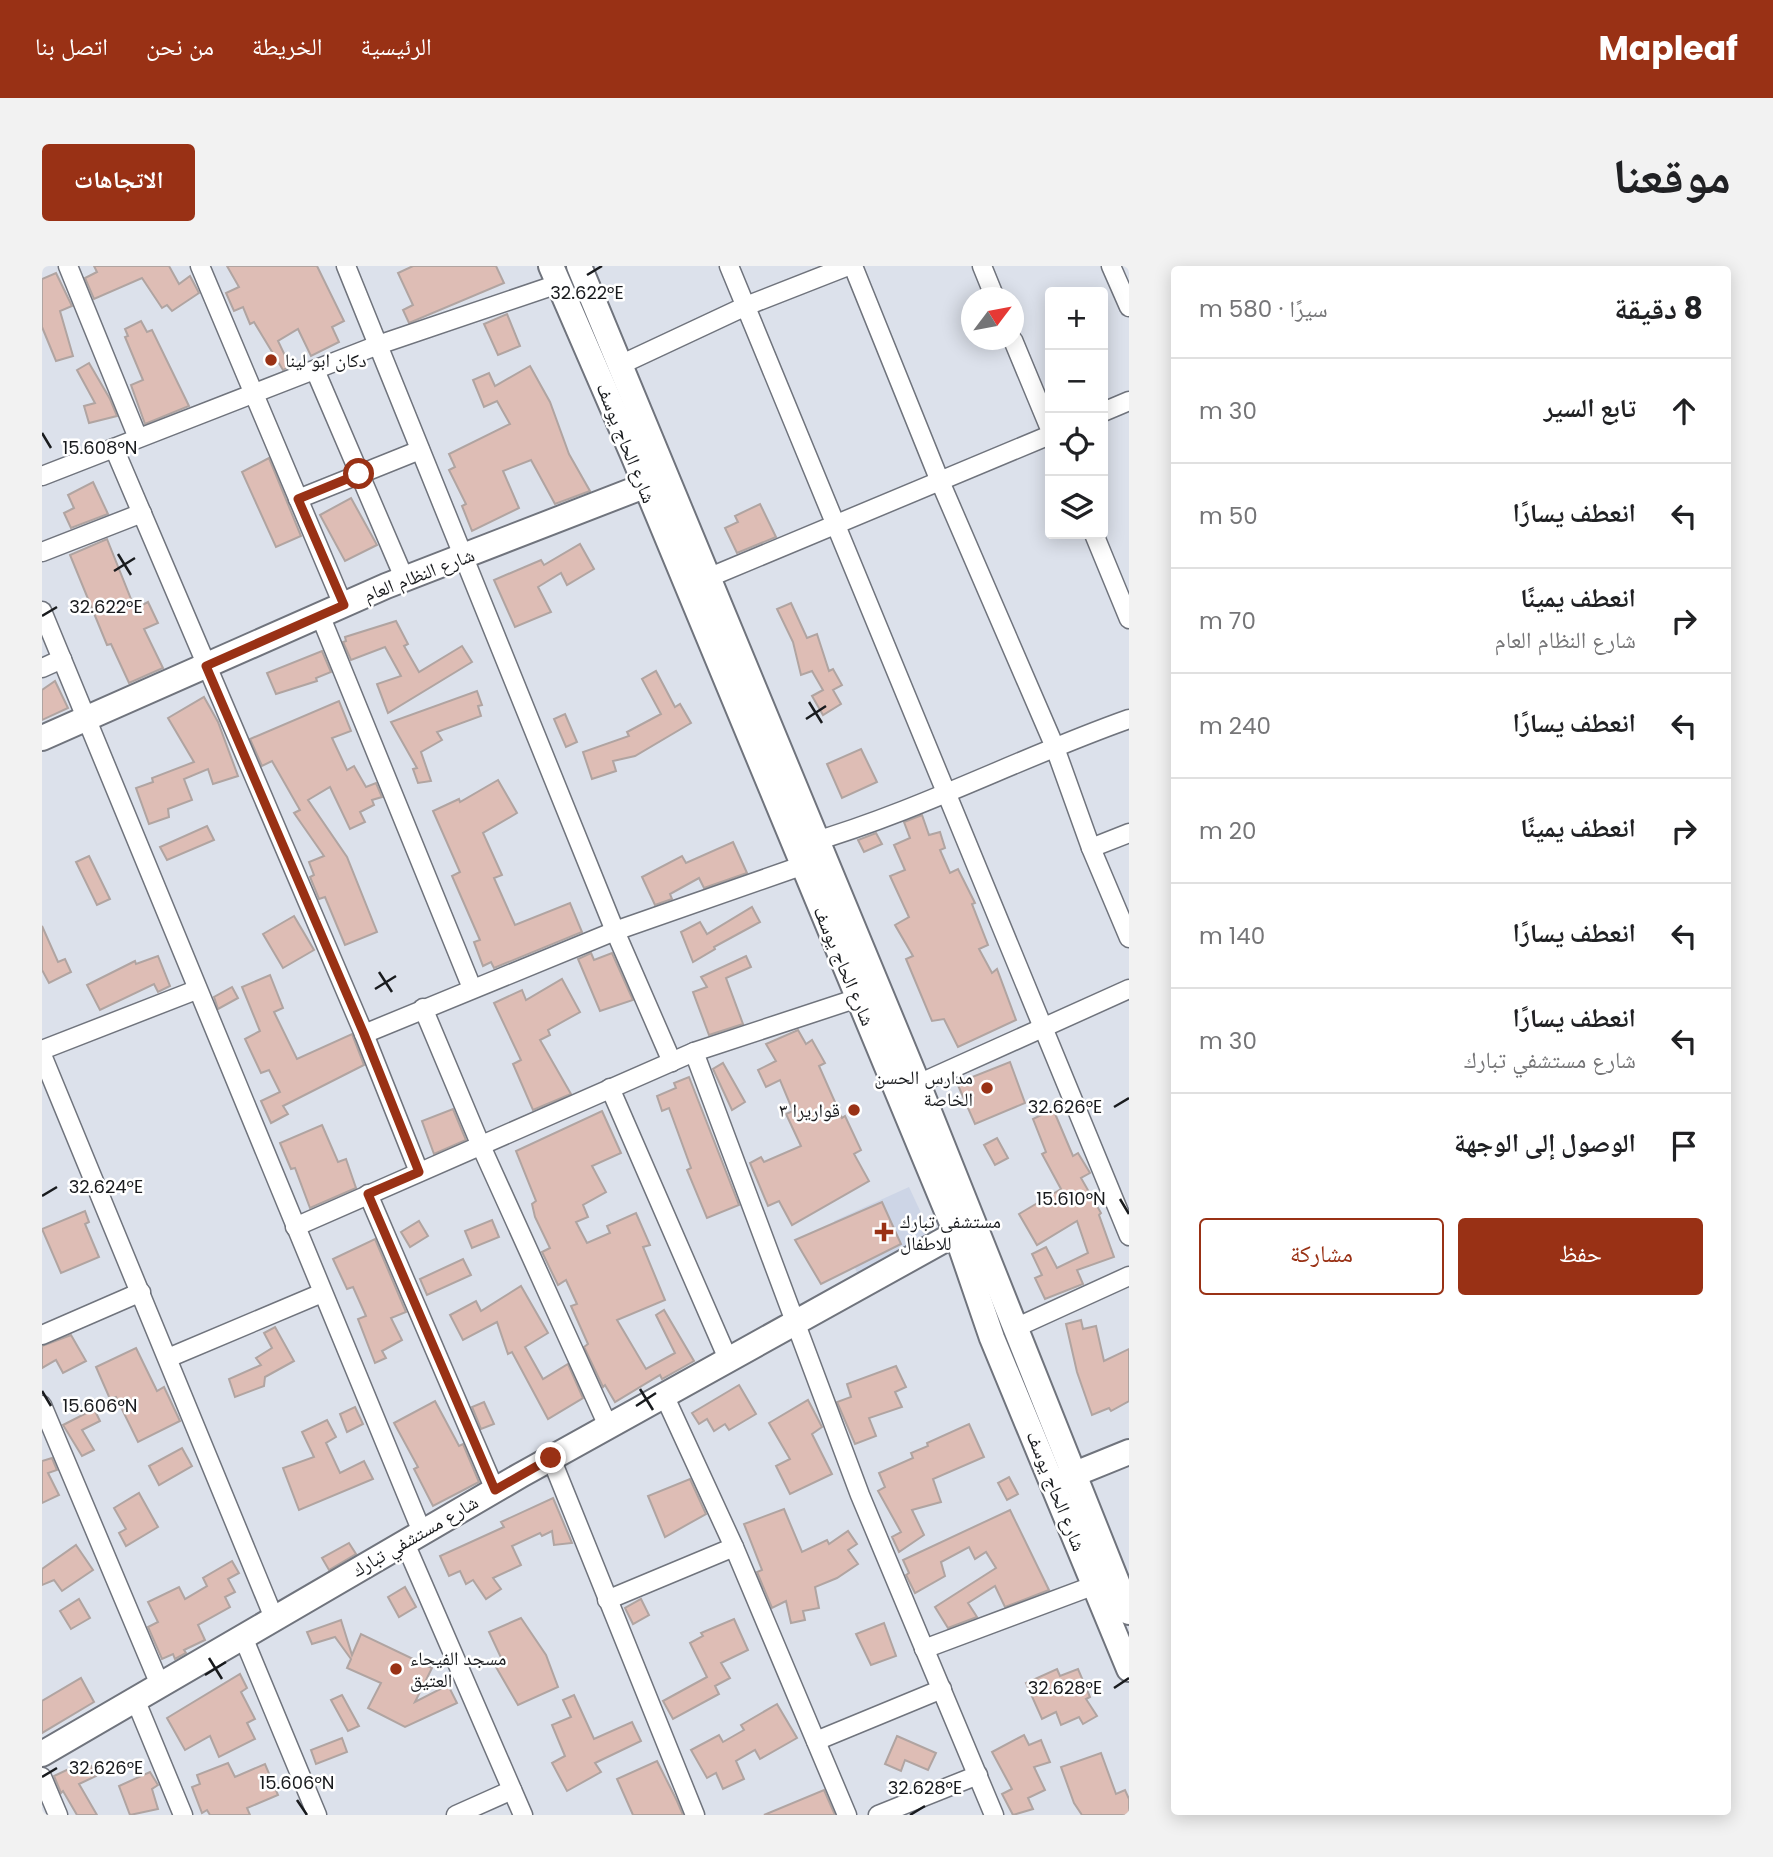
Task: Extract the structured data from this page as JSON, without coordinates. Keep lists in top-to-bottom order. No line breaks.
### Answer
{"streets":{"main road":["شارع الحاج يوسف","شارع النظام العام","شارع مستشفي تبارك"]},"crossings":[["شارع الحاج يوسف","شارع النظام العام"],["شارع الحاج يوسف","شارع مستشفي تبارك"]],"places":{"other":["دكان ابو لينا","مدارس الحسن الخاصة","قواريرا ٣","مسجد الفيحاء العتيق"],"health":["مستشفى تبارك للاطفال"]},"north":"top right","page":{"header":"Mapleaf","nav":["الرئيسية","الخريطة","من نحن","اتصل بنا"],"title":"موقعنا","buttons":["الاتجاهات",["حفظ","مشاركة"]],"heading":["8 دقيقة","سيرًا · 580 m"],"map_buttons":["+","−"],"list":[["تابع السير","30 m"],["انعطف يسارًا","50 m"],["انعطف يمينًا","شارع النظام العام","70 m"],["انعطف يسارًا","240 m"],["انعطف يمينًا","20 m"],["انعطف يسارًا","140 m"],["انعطف يسارًا","شارع مستشفي تبارك","30 m"],"الوصول إلى الوجهة"]},"coordinates":["32.622°E","15.608°N","32.626°E","32.624°E","15.610°N","15.606°N","32.628°E"]}
